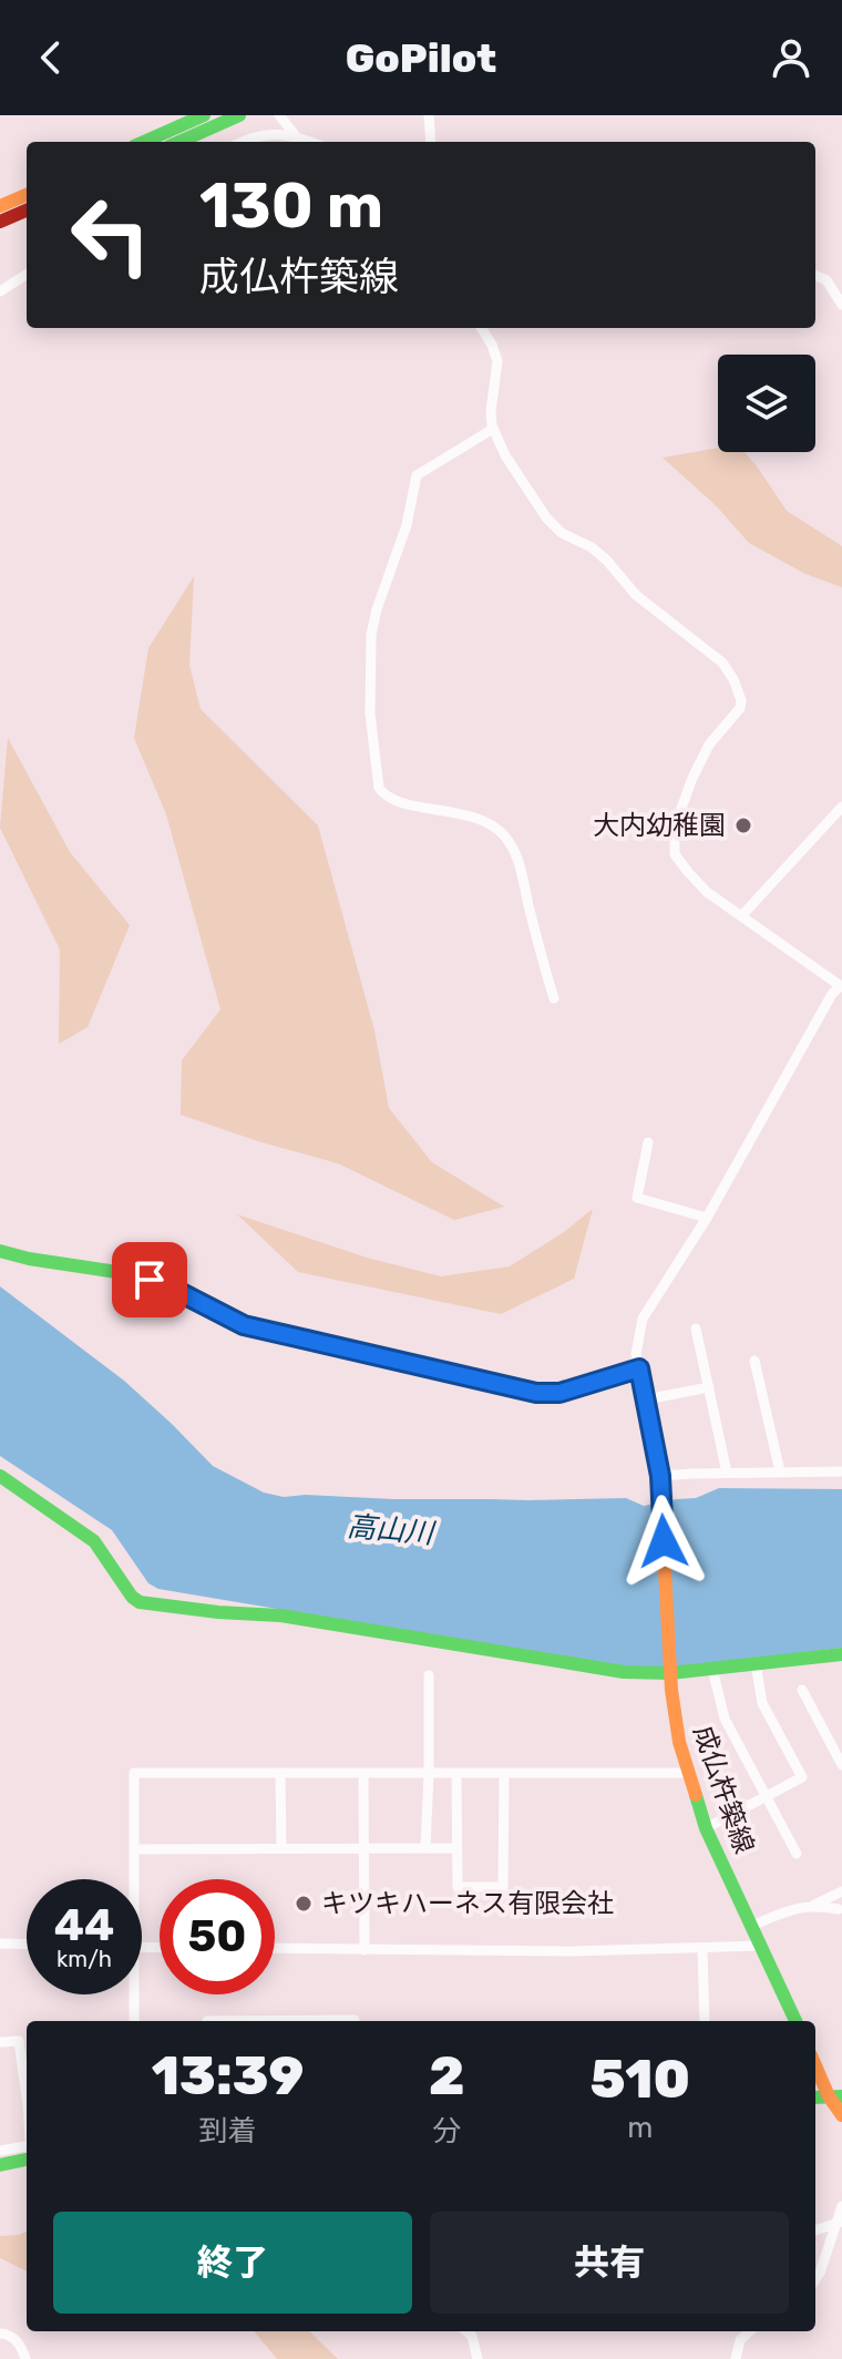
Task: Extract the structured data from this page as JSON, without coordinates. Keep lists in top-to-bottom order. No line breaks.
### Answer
{"streets":{"main road":["成仏杵築線"]},"water":["高山川"],"places":["大内幼稚園","キツキハーネス有限会社"],"page":{"header":"GoPilot","turn":["130 m","成仏杵築線"],"speed":"44 km/h","limit":"50","eta":["13:39","到着","2","分","510","m"],"buttons":["終了","共有"]}}
